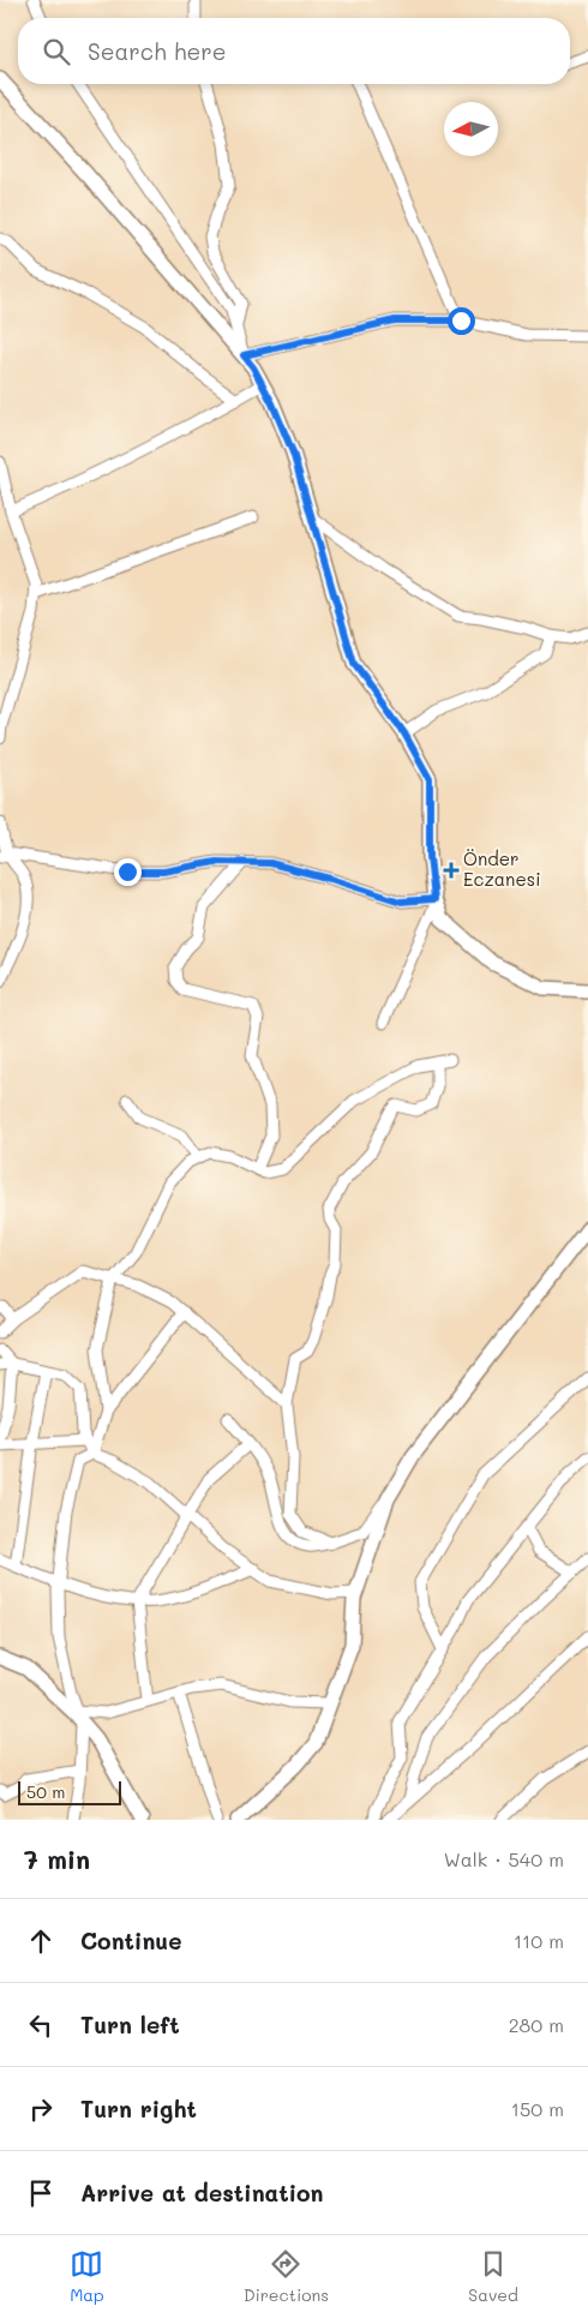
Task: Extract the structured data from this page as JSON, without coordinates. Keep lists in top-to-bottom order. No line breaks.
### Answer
{"places":{"health":["Önder Eczanesi"]},"scale_bar":"50 m","north":"left","page":{"search":"Search here","scale":"50 m","heading":["7 min","Walk · 540 m"],"list":[["Continue","110 m"],["Turn left","280 m"],["Turn right","150 m"],"Arrive at destination"],"nav":["Map","Directions","Saved"]}}
